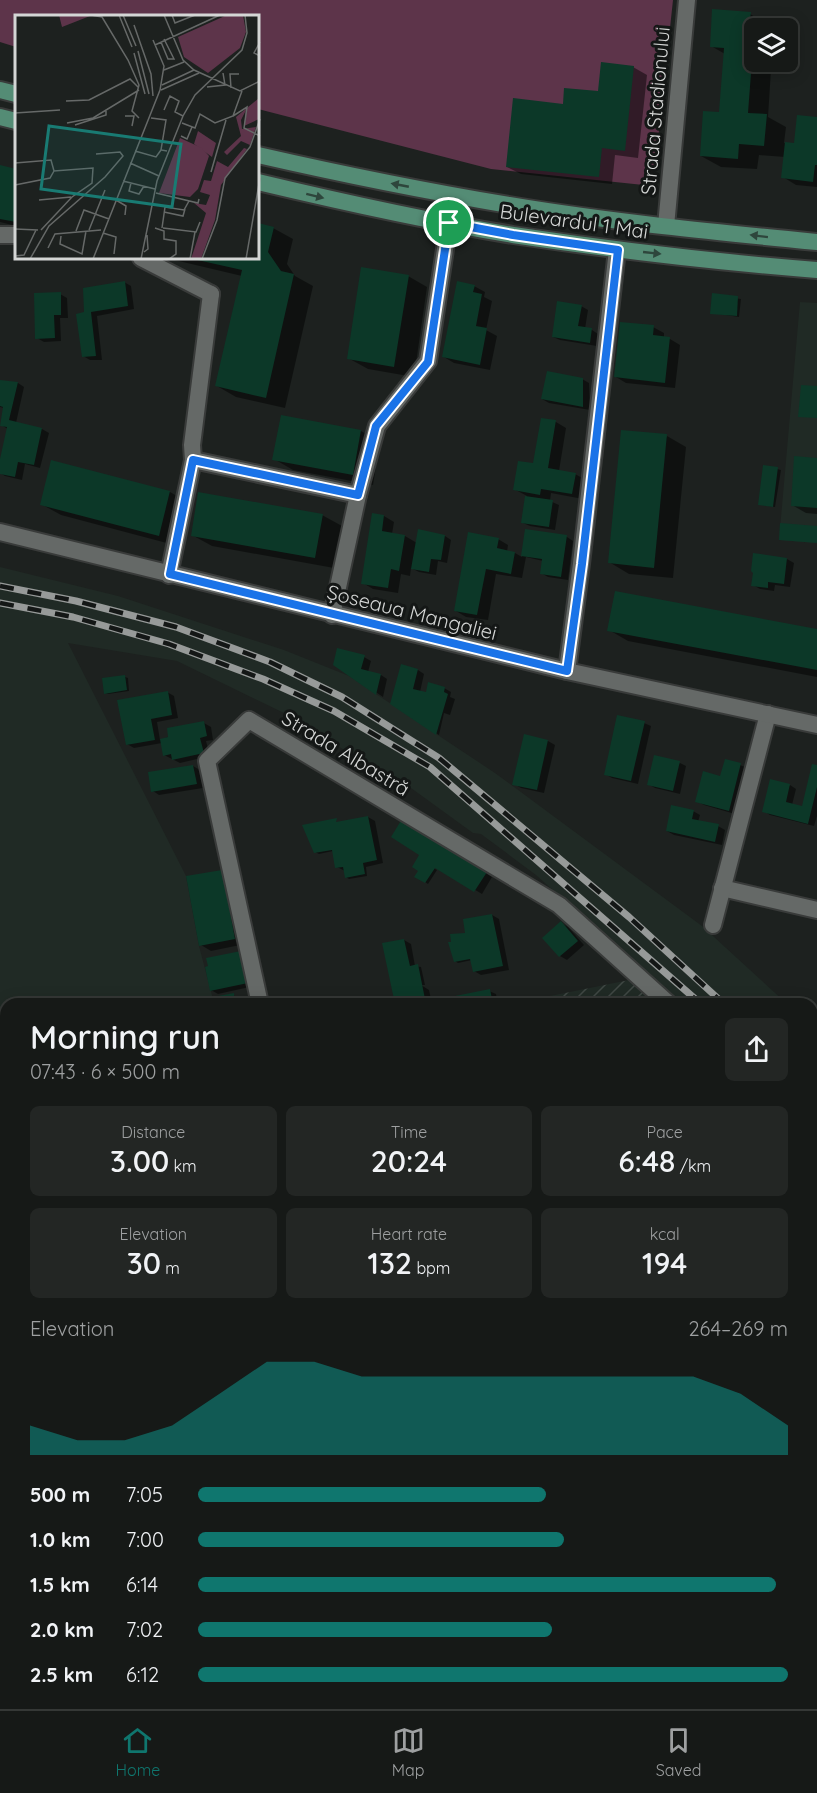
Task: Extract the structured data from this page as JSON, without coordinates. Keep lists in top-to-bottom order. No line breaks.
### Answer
{"streets":{"main road":["Bulevardul 1 Mai"],"street":["Strada Stadionului","Șoseaua Mangaliei","Strada Albastră"]},"crossings":[["Strada Stadionului","Bulevardul 1 Mai"]],"page":{"heading":["Morning run","07:43 · 6 × 500 m"],"stats":[["Distance","3.00 km"],["Time","20:24"],["Pace","6:48 /km"],["Elevation","30 m"],["Heart rate","132 bpm"],["kcal","194"]],"chart":["Elevation","264–269 m"],"list":[{"name":"500 m","note":"7:05"},{"name":"1.0 km","note":"7:00"},{"name":"1.5 km","note":"6:14"},{"name":"2.0 km","note":"7:02"},{"name":"2.5 km","note":"6:12"}],"tabs":["Home","Map","Saved"]}}
